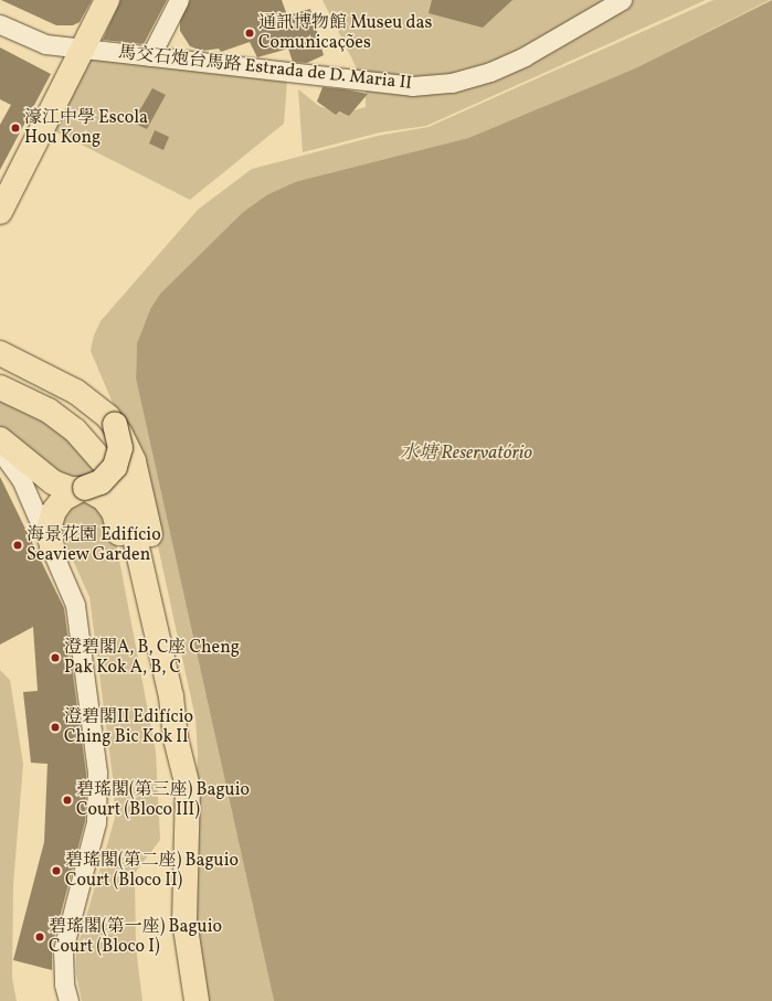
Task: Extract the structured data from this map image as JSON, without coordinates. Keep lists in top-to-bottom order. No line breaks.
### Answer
{"streets":{"street":["馬交石炮台馬路 Estrada de D. Maria II"]},"water":["水塘 Reservatório"],"places":["通訊博物館 Museu das Comunicações","濠江中學 Escola Hou Kong","海景花園 Edifício Seaview Garden","澄碧閣A, B, C座 Cheng Pak Kok A, B, C","澄碧閣II Edifício Ching Bic Kok II","碧瑤閣(第三座) Baguio Court (Bloco III)","碧瑤閣(第二座) Baguio Court (Bloco II)","碧瑤閣(第一座) Baguio Court (Bloco I)"]}
